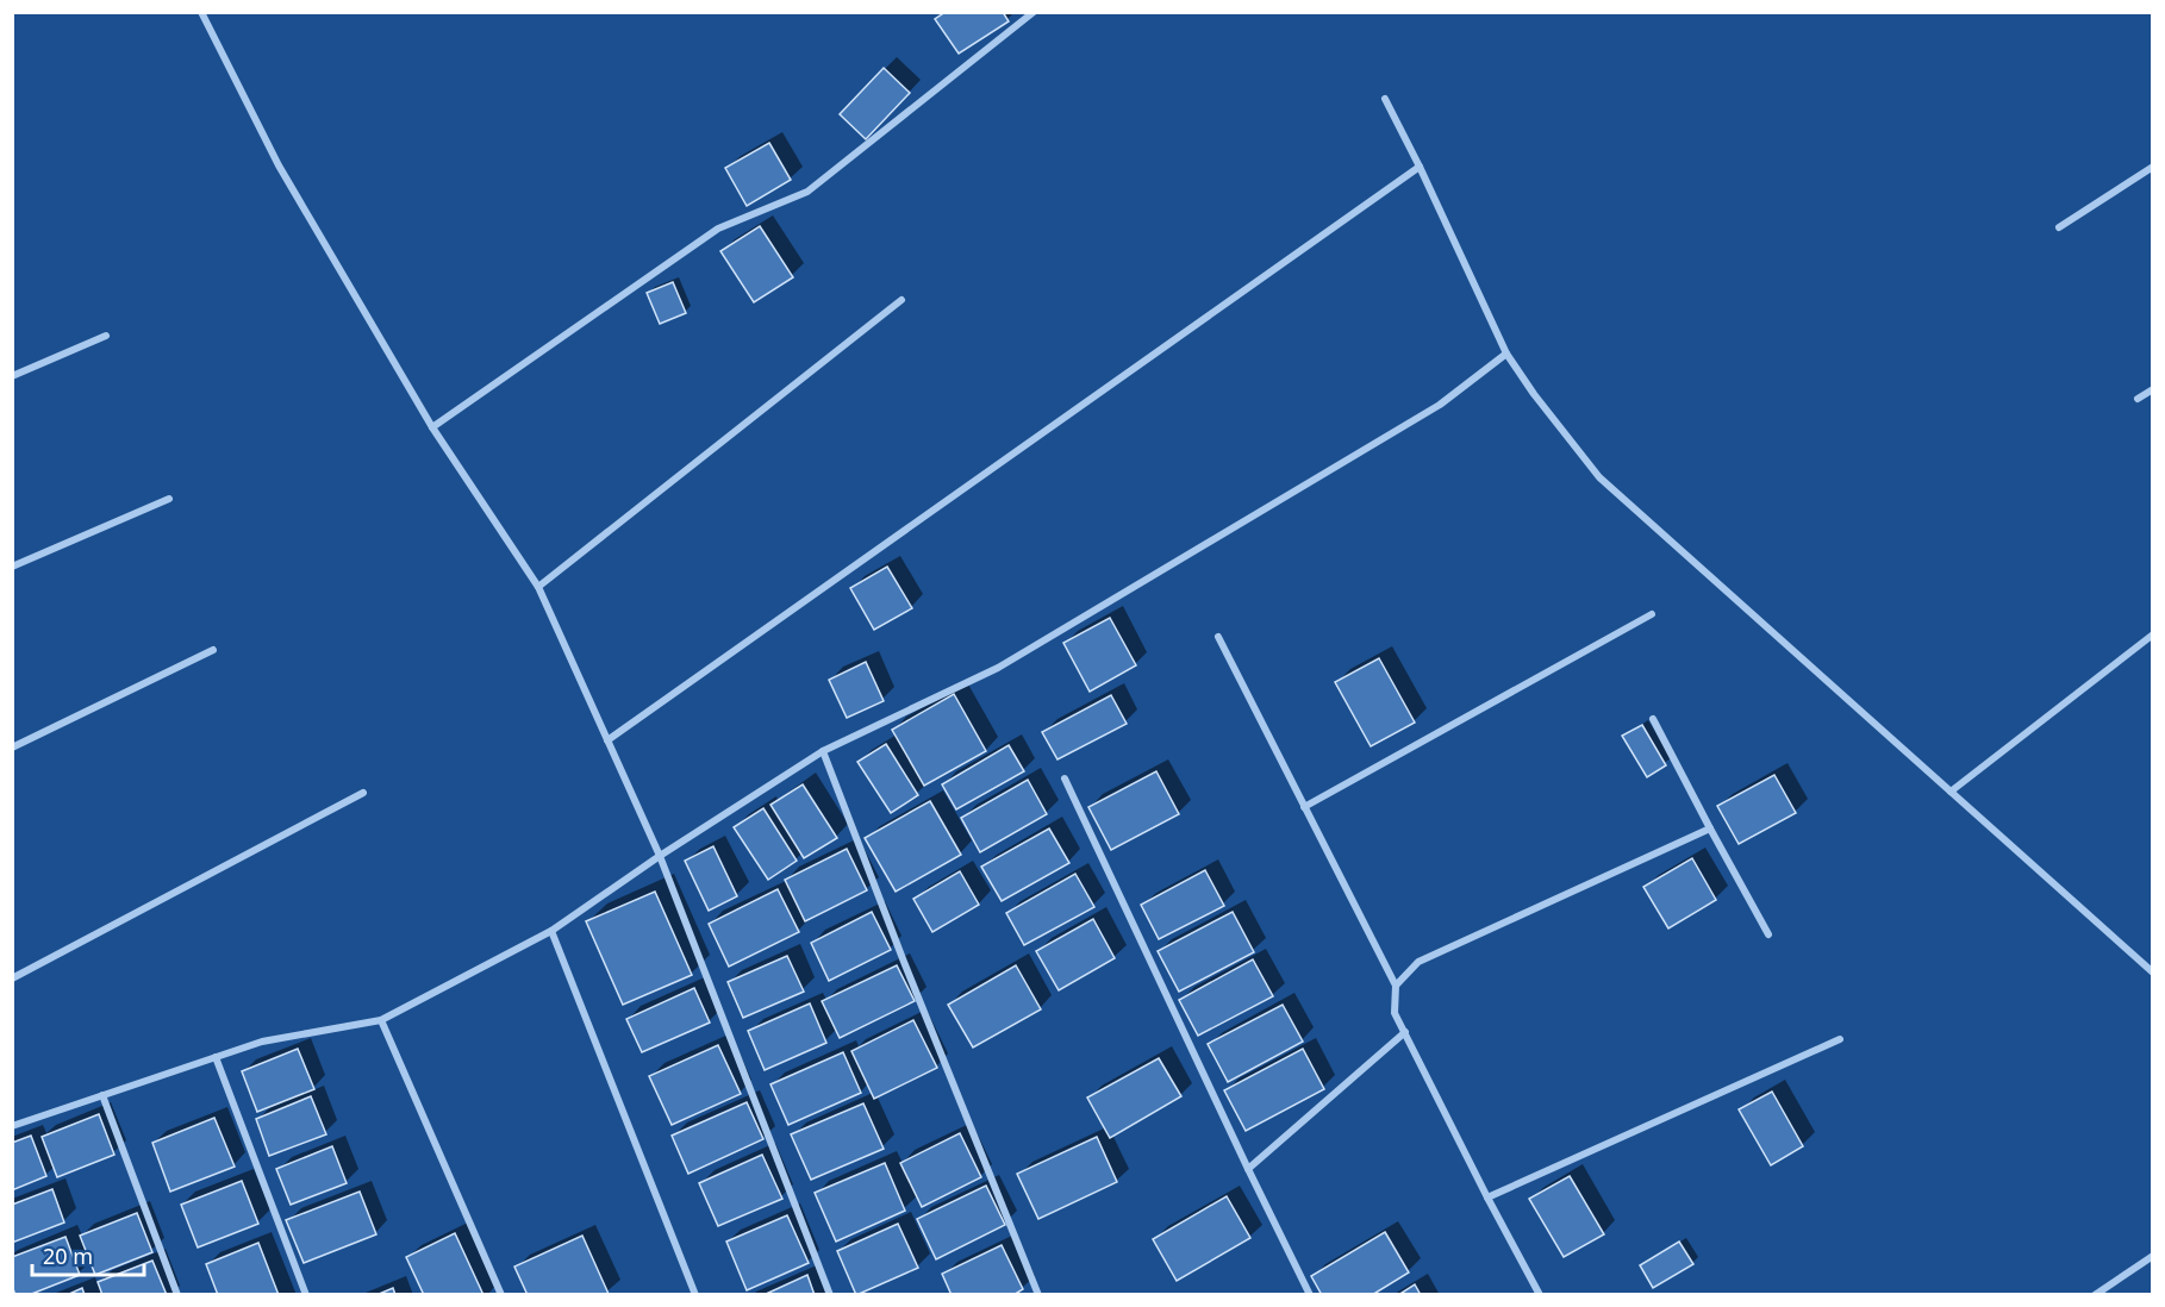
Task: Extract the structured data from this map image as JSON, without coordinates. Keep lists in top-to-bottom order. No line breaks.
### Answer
{"scale_bar":"20 m"}
